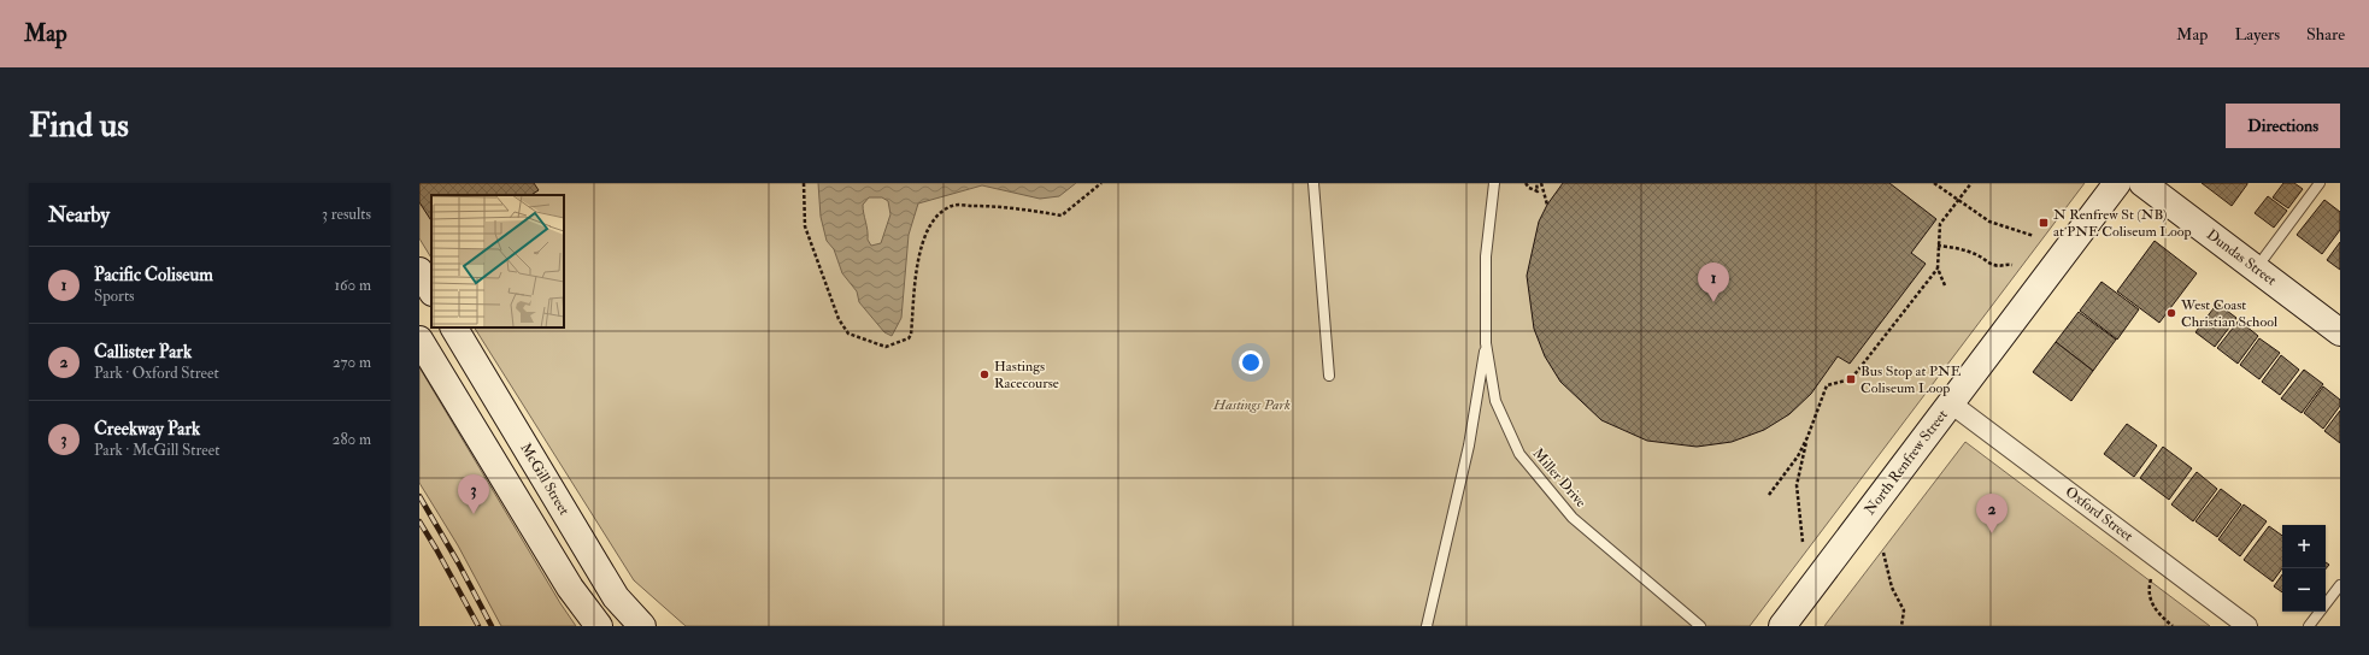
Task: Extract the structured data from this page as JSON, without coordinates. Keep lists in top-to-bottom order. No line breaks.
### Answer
{"streets":{"street":["Dundas Street","North Renfrew Street","McGill Street","Oxford Street"],"lane":["Miller Drive"]},"crossings":[["North Renfrew Street","Oxford Street"]],"parks":["Hastings Park"],"places":{"transit":["N Renfrew St (NB) at PNE Coliseum Loop","Bus Stop at PNE Coliseum Loop"],"other":["West Coast Christian School","Hastings Racecourse"]},"page":{"header":"Map","nav":["Map","Layers","Share"],"buttons":"Directions","title":"Find us","heading":["Nearby","3 results"],"list":[{"mark":"1","name":"Pacific Coliseum","note":"Sports","value":"160 m"},{"mark":"2","name":"Callister Park","note":"Park · Oxford Street","value":"270 m"},{"mark":"3","name":"Creekway Park","note":"Park · McGill Street","value":"280 m"}],"pins":["1","3","2"],"map_buttons":["+","−"]}}
